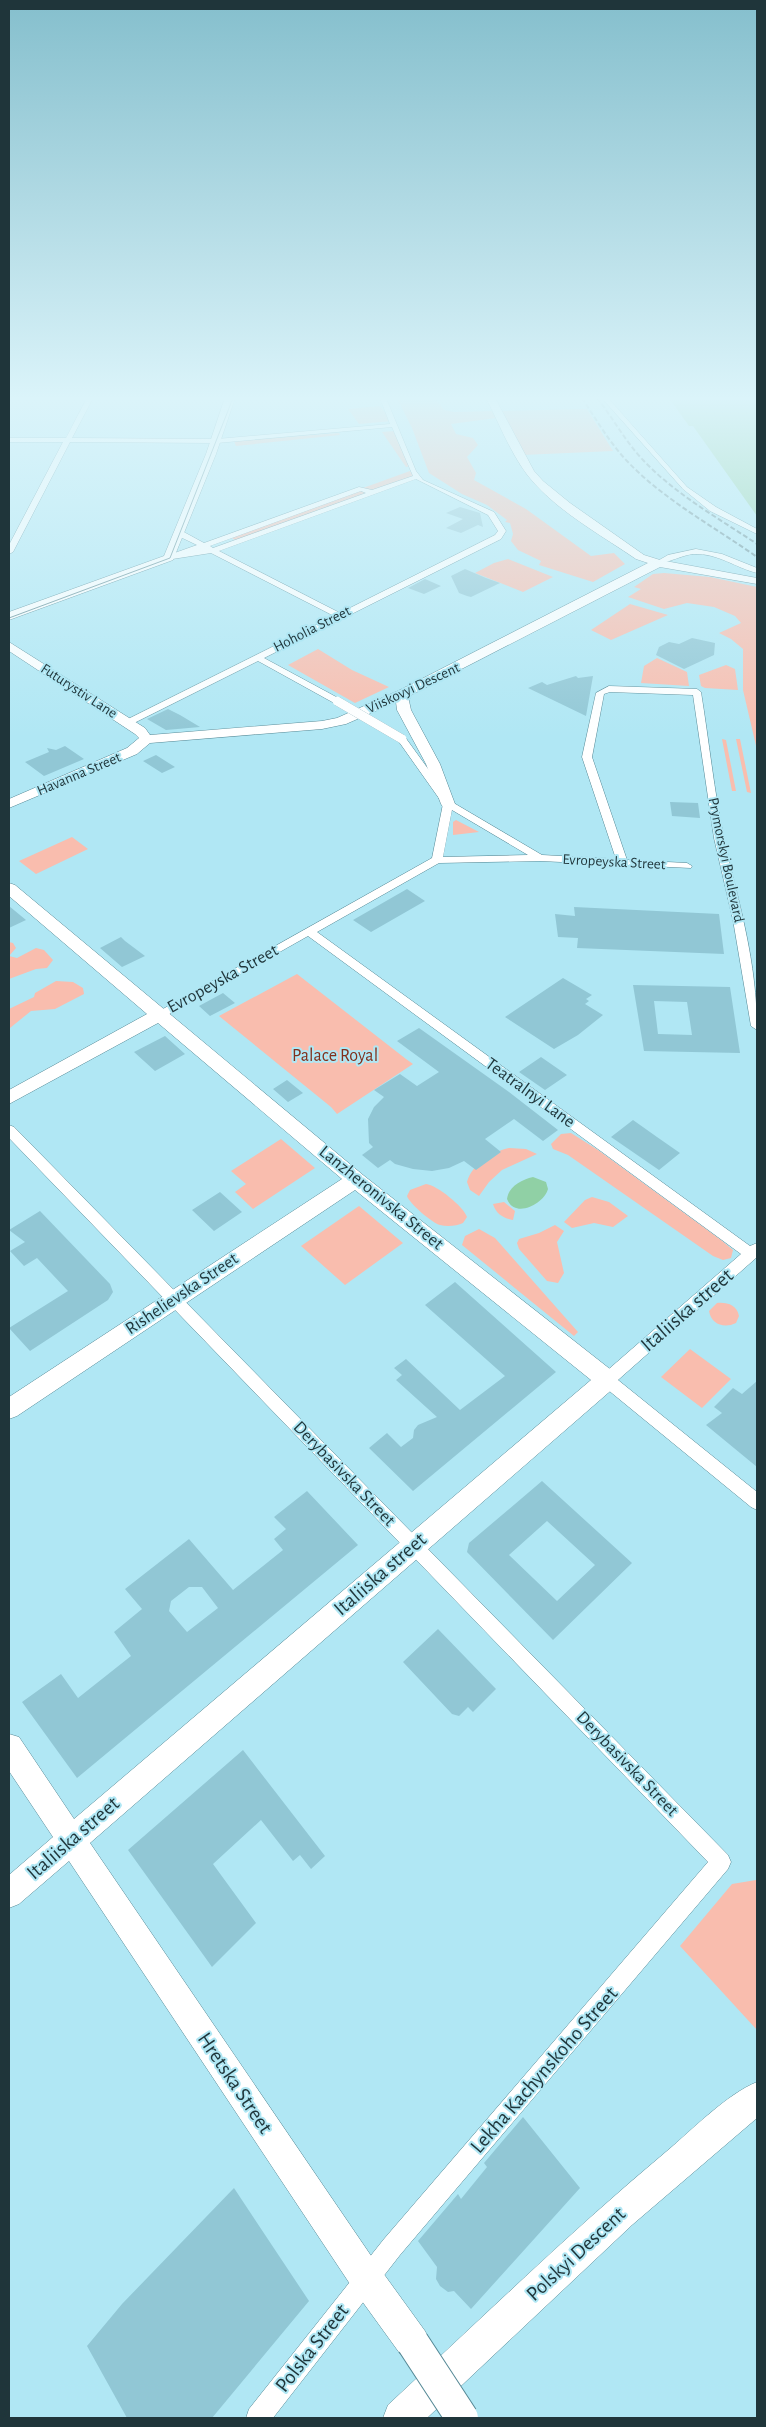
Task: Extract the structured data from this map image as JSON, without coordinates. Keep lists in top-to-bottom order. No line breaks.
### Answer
{"streets":{"street":["Hoholia Street","Viiskovyi Descent","Futurystiv Lane","Havanna Street","Prymorskyi Boulevard","Evropeyska Street","Teatralnyi Lane","Lanzheronivska Street","Rishelievska Street","Italiiska street","Derybasivska Street","Lekha Kachynskoho Street","Hretska Street","Polskyi Descent","Polska Street"]},"crossings":[["Hoholia Street","Futurystiv Lane"],["Viiskovyi Descent","Futurystiv Lane"],["Viiskovyi Descent","Havanna Street"],["Futurystiv Lane","Havanna Street"],["Prymorskyi Boulevard","Evropeyska Street"],["Evropeyska Street","Teatralnyi Lane"],["Evropeyska Street","Lanzheronivska Street"],["Teatralnyi Lane","Italiiska street"],["Lanzheronivska Street","Rishelievska Street"],["Lanzheronivska Street","Italiiska street"],["Rishelievska Street","Derybasivska Street"],["Italiiska street","Derybasivska Street"],["Italiiska street","Hretska Street"],["Derybasivska Street","Lekha Kachynskoho Street"],["Lekha Kachynskoho Street","Hretska Street"],["Lekha Kachynskoho Street","Polska Street"],["Hretska Street","Polska Street"]],"parks":["Palace Royal"]}
